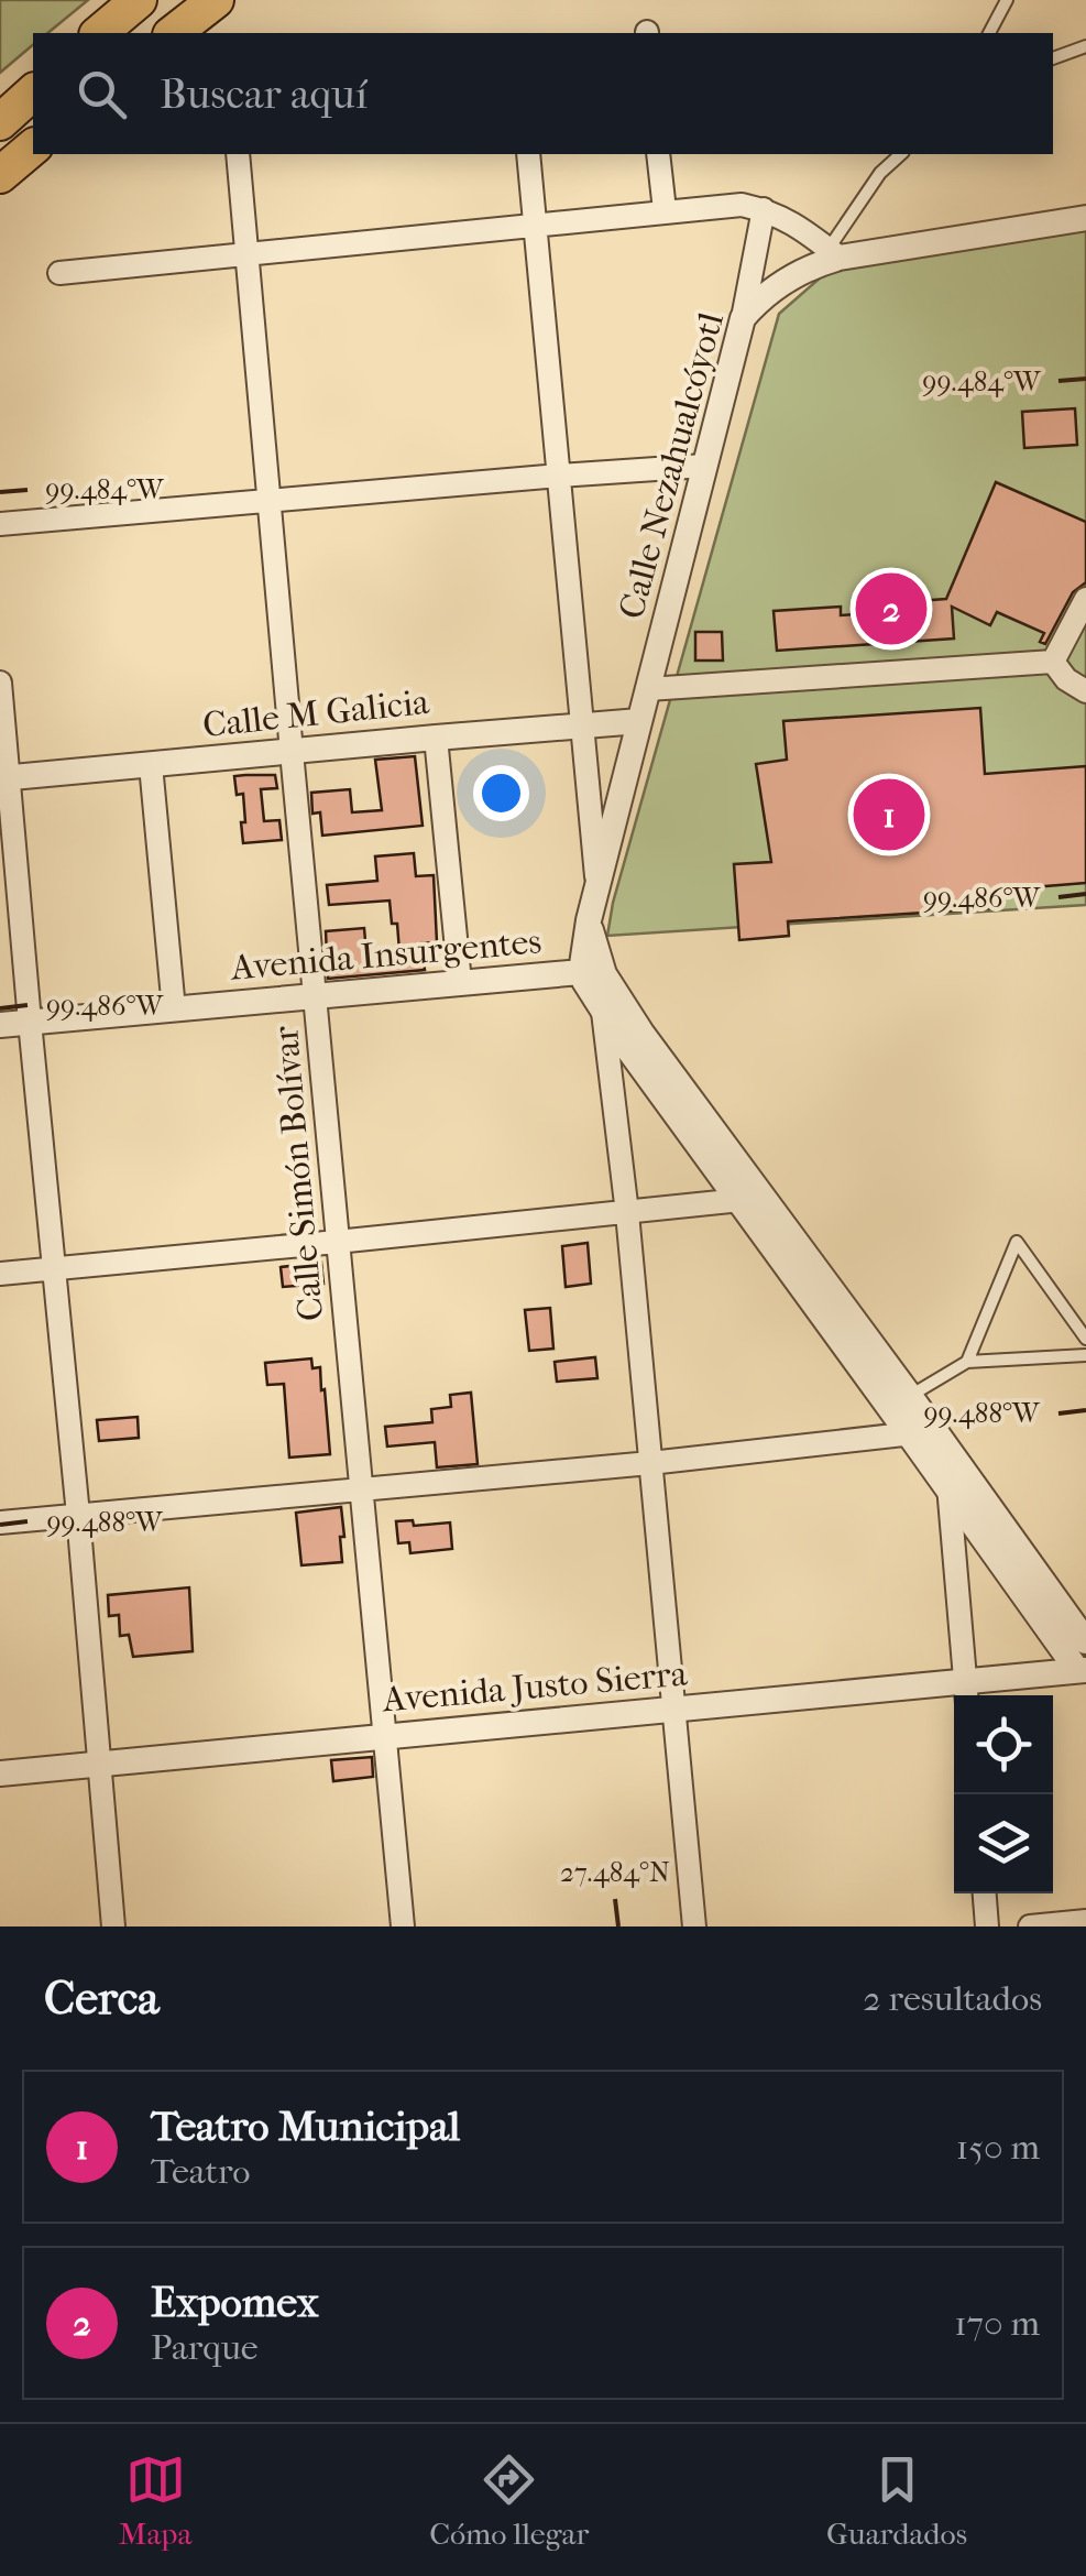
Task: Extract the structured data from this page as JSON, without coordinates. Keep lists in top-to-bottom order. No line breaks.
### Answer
{"streets":{"street":["Calle Nezahualcóyotl","Calle M Galicia","Avenida Insurgentes","Calle Simón Bolívar","Avenida Justo Sierra"]},"crossings":[["Calle Nezahualcóyotl","Calle M Galicia"],["Calle Nezahualcóyotl","Avenida Insurgentes"],["Calle M Galicia","Calle Simón Bolívar"],["Avenida Insurgentes","Calle Simón Bolívar"],["Calle Simón Bolívar","Avenida Justo Sierra"]],"page":{"search":"Buscar aquí","pins":["2","1"],"heading":["Cerca","2 resultados"],"list":[{"mark":"1","name":"Teatro Municipal","note":"Teatro","value":"150 m"},{"mark":"2","name":"Expomex","note":"Parque","value":"170 m"}],"nav":["Mapa","Cómo llegar","Guardados"]},"coordinates":["99.484°W","99.486°W","99.488°W","27.484°N"]}
